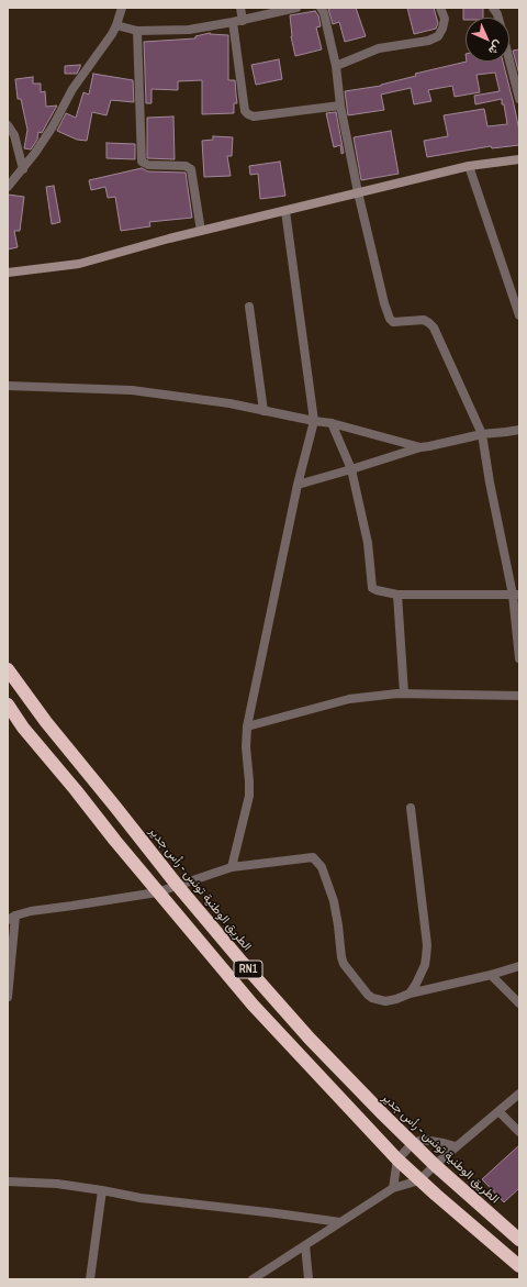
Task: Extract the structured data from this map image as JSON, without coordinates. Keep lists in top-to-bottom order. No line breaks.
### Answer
{"streets":{"highway":["الطريق الوطنية تونس - رأس جدير","RN1"]},"north":"bottom right"}
